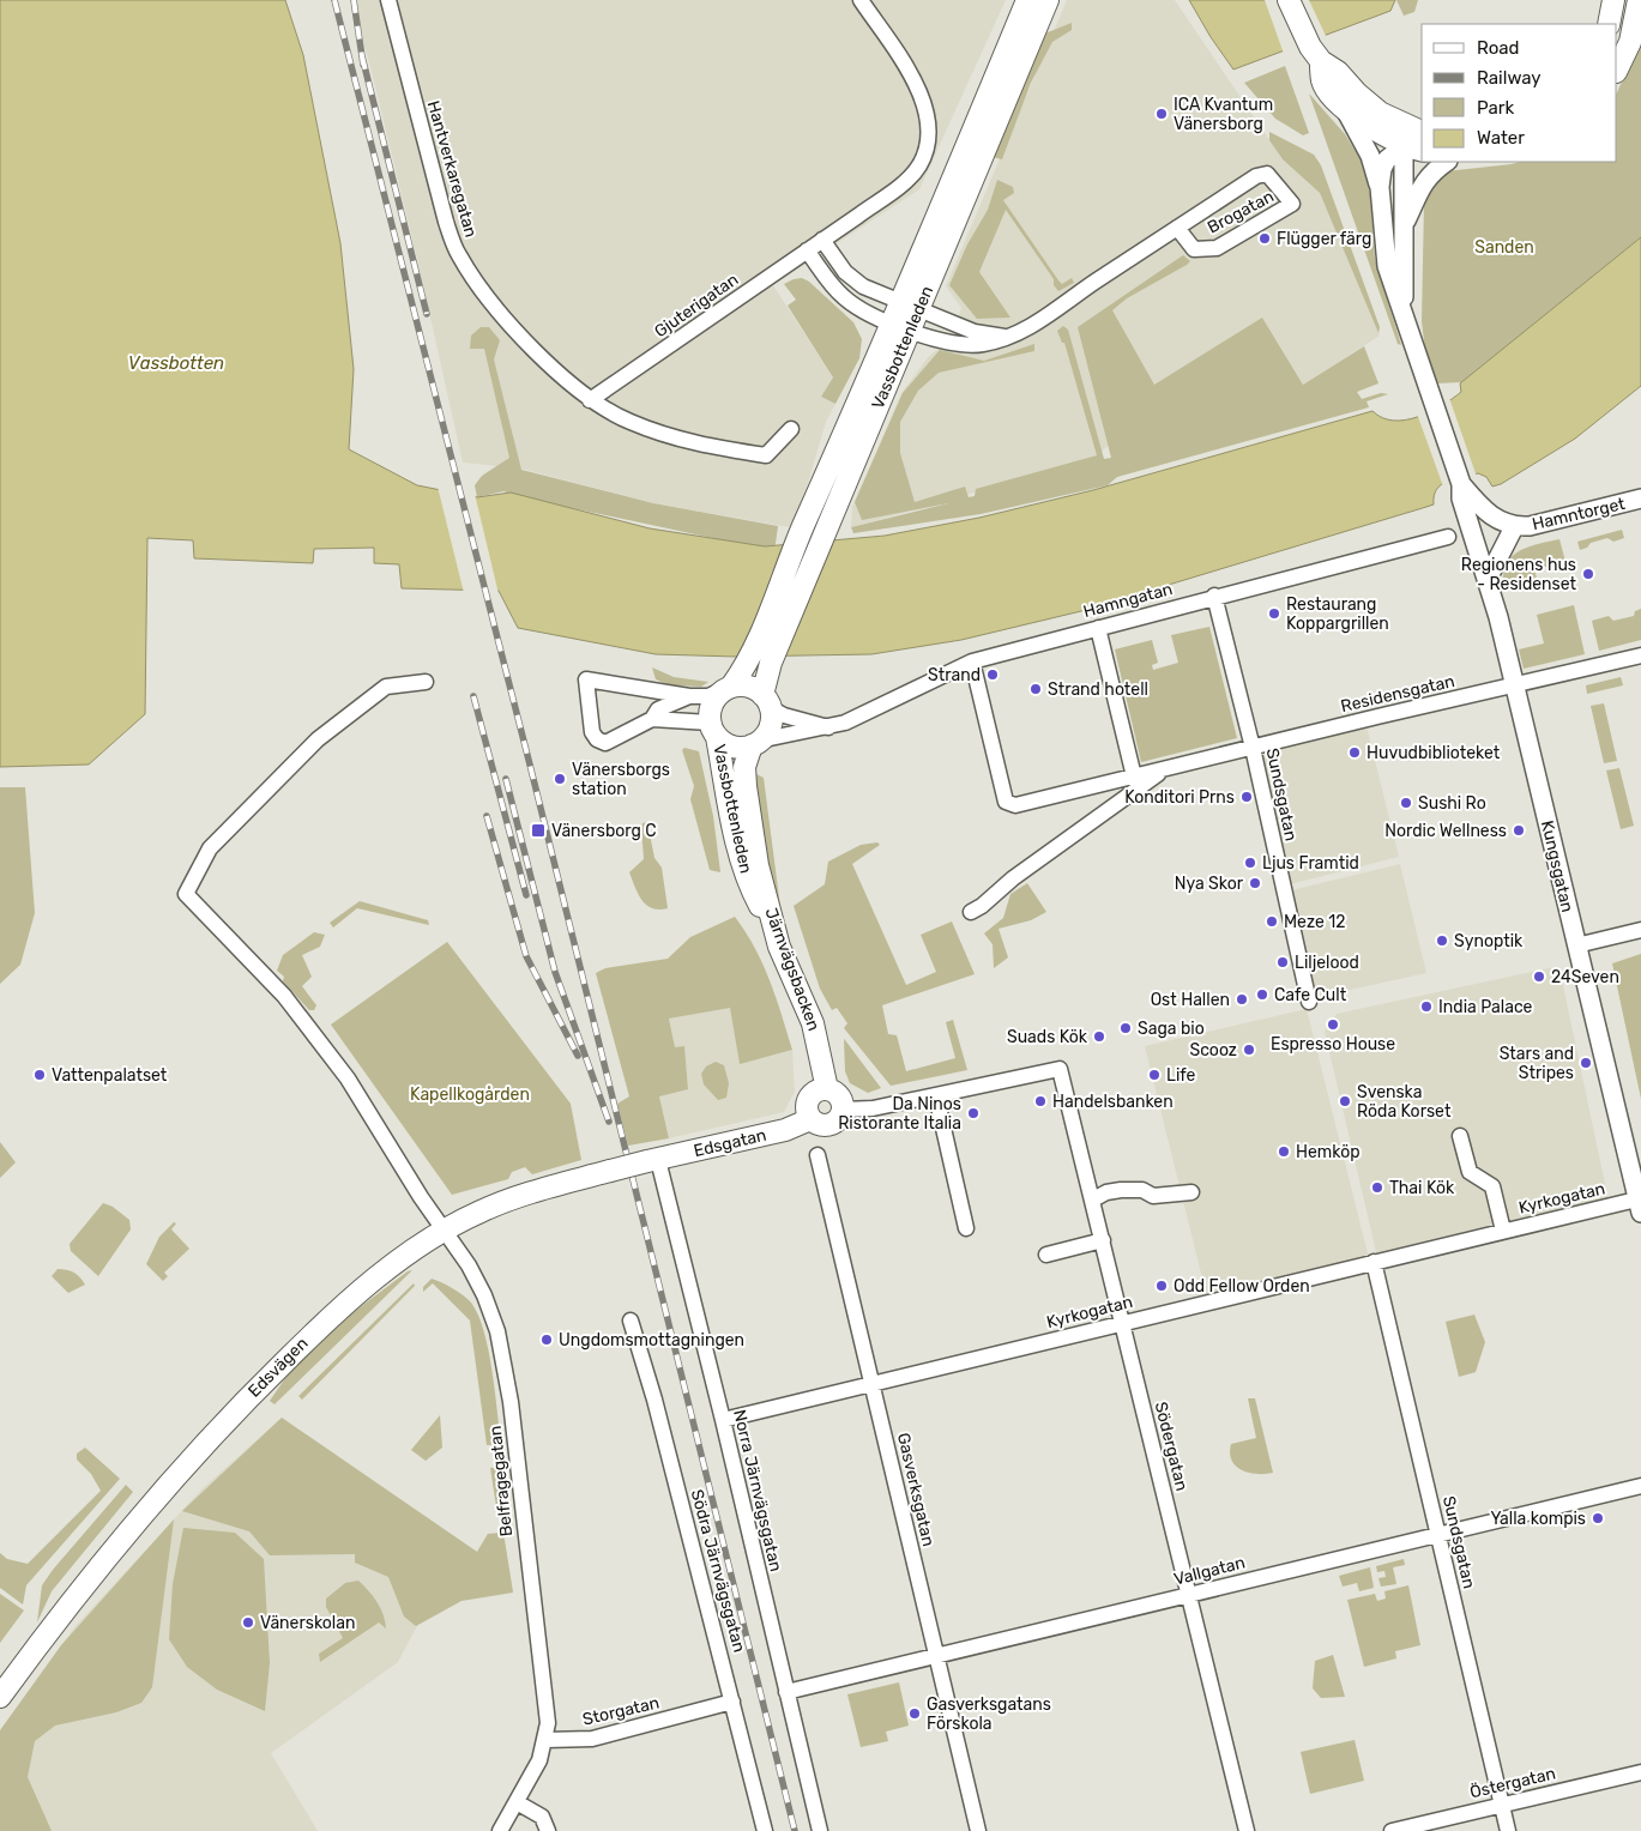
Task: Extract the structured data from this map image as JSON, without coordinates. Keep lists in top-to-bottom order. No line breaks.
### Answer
{"streets":{"main road":["Vassbottenleden","Järnvägsbacken","Edsgatan","Edsvägen"],"street":["Hantverkaregatan","Brogatan","Gjuterigatan","Hamntorget","Hamngatan","Residensgatan","Sundsgatan","Kungsgatan","Kyrkogatan","Södergatan","Belfragegatan","Gasverksgatan","Norra Järnvägsgatan","Södra Järnvägsgatan","Vallgatan","Storgatan","Östergatan"]},"crossings":[["Hantverkaregatan","Gjuterigatan"],["Brogatan","Gjuterigatan"],["Brogatan","Vassbottenleden"],["Vassbottenleden","Hamngatan"],["Vassbottenleden","Järnvägsbacken"],["Hamntorget","Kungsgatan"],["Hamngatan","Residensgatan"],["Hamngatan","Sundsgatan"],["Hamngatan","Järnvägsbacken"],["Residensgatan","Sundsgatan"],["Residensgatan","Kungsgatan"],["Sundsgatan","Kyrkogatan"],["Sundsgatan","Vallgatan"],["Sundsgatan","Östergatan"],["Kungsgatan","Kyrkogatan"],["Järnvägsbacken","Edsgatan"],["Edsgatan","Edsvägen"],["Edsgatan","Norra Järnvägsgatan"],["Kyrkogatan","Södergatan"],["Kyrkogatan","Gasverksgatan"],["Kyrkogatan","Norra Järnvägsgatan"],["Edsvägen","Belfragegatan"],["Edsvägen","Norra Järnvägsgatan"],["Södergatan","Vallgatan"],["Belfragegatan","Storgatan"],["Gasverksgatan","Vallgatan"],["Norra Järnvägsgatan","Vallgatan"],["Södra Järnvägsgatan","Storgatan"]],"water":["Vassbotten"],"parks":["Sanden","Kapellkogården"],"places":{"other":["ICA Kvantum Vänersborg","Flügger färg","Regionens hus - Residenset","Restaurang Koppargrillen","Strand","Strand hotell","Huvudbiblioteket","Vänersborgs station","Konditori Prns","Sushi Ro","Nordic Wellness","Ljus Framtid","Nya Skor","Meze 12","Synoptik","Liljelood","24Seven","Cafe Cult","Ost Hallen","India Palace","Espresso House","Saga bio","Suads Kök","Scooz","Stars and Stripes","Vattenpalatset","Life","Handelsbanken","Svenska Röda Korset","Da Ninos Ristorante Italia","Hemköp","Thai Kök","Odd Fellow Orden","Ungdomsmottagningen","Yalla kompis","Vänerskolan","Gasverksgatans Förskola"],"transit":["Vänersborg C"]},"legend":["Road","Railway","Park","Water"]}
